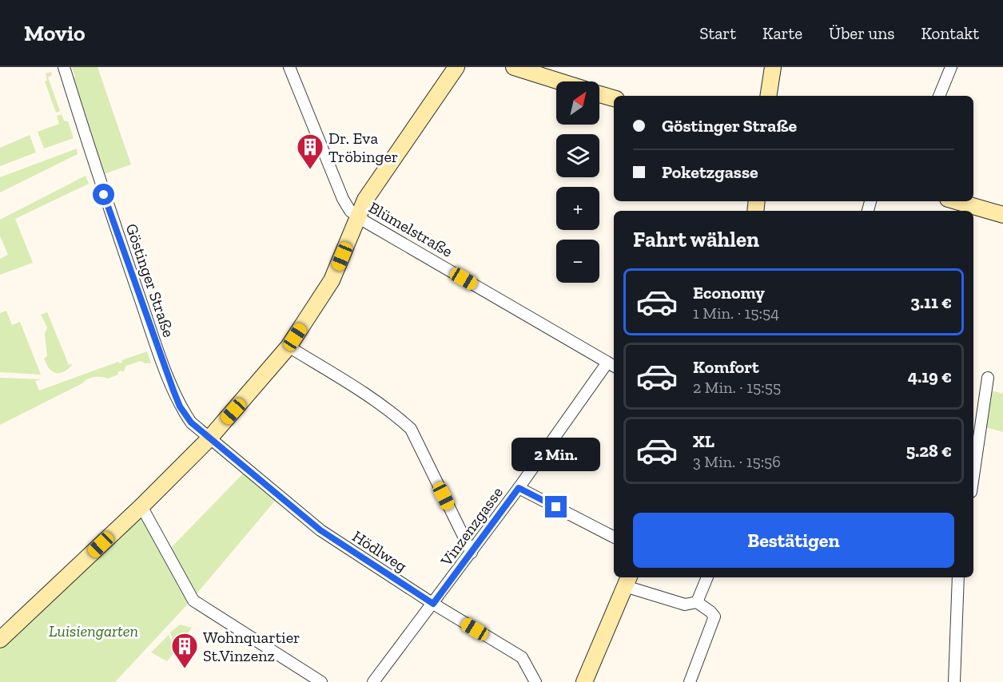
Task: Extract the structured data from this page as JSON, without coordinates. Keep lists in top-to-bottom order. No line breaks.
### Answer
{"streets":{"street":["Blümelstraße","Göstinger Straße","Vinzenzgasse","Hödlweg"]},"crossings":[["Blümelstraße","Vinzenzgasse"],["Göstinger Straße","Hödlweg"],["Vinzenzgasse","Hödlweg"]],"parks":["Luisiengarten"],"places":{"building":["Dr. Eva Tröbinger","Wohnquartier St.Vinzenz"]},"north":"top right","page":{"header":"Movio","nav":["Start","Karte","Über uns","Kontakt"],"map_buttons":["+","−"],"banner":["Göstinger Straße","Poketzgasse"],"heading":"Fahrt wählen","list":[{"name":"Economy","note":"1 Min. · 15:54","value":"3.11 €"},{"name":"Komfort","note":"2 Min. · 15:55","value":"4.19 €"},{"name":"XL","note":"3 Min. · 15:56","value":"5.28 €"}],"bubble":"2 Min.","buttons":"Bestätigen"}}
